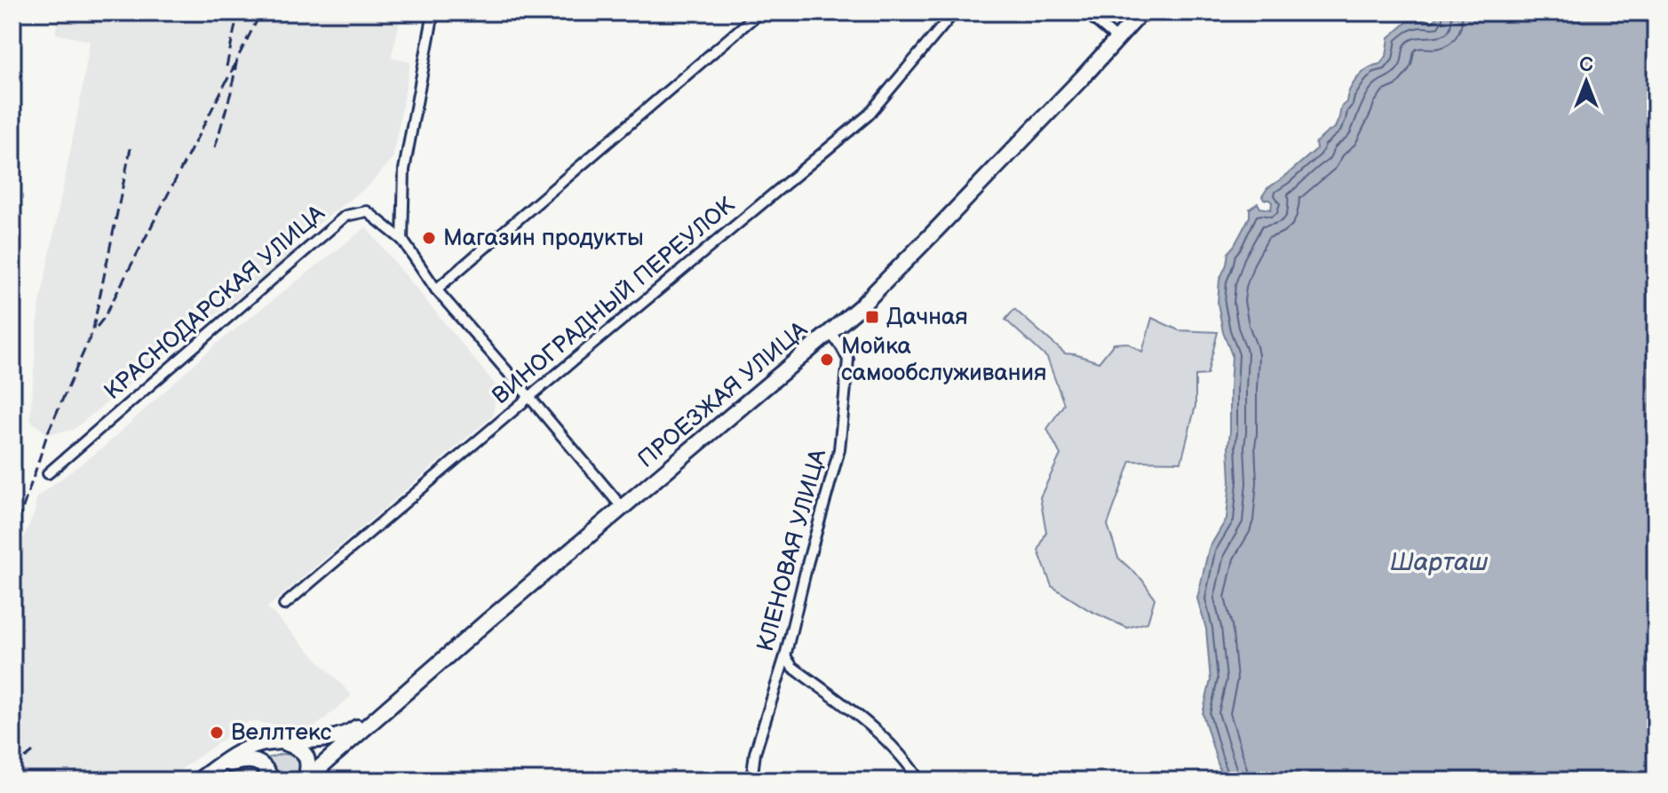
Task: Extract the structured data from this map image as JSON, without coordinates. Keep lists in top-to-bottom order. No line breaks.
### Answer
{"streets":{"main road":["ПРОЕЗЖАЯ УЛИЦА"],"street":["ВИНОГРАДНЫЙ ПЕРЕУЛОК","КРАСНОДАРСКАЯ УЛИЦА","КЛЕНОВАЯ УЛИЦА"]},"crossings":[["ПРОЕЗЖАЯ УЛИЦА","КЛЕНОВАЯ УЛИЦА"]],"water":["Шарташ"],"places":{"other":["Магазин продукты","Мойка самообслуживания","Веллтекс"],"transit":["Дачная"]},"north":"top"}
